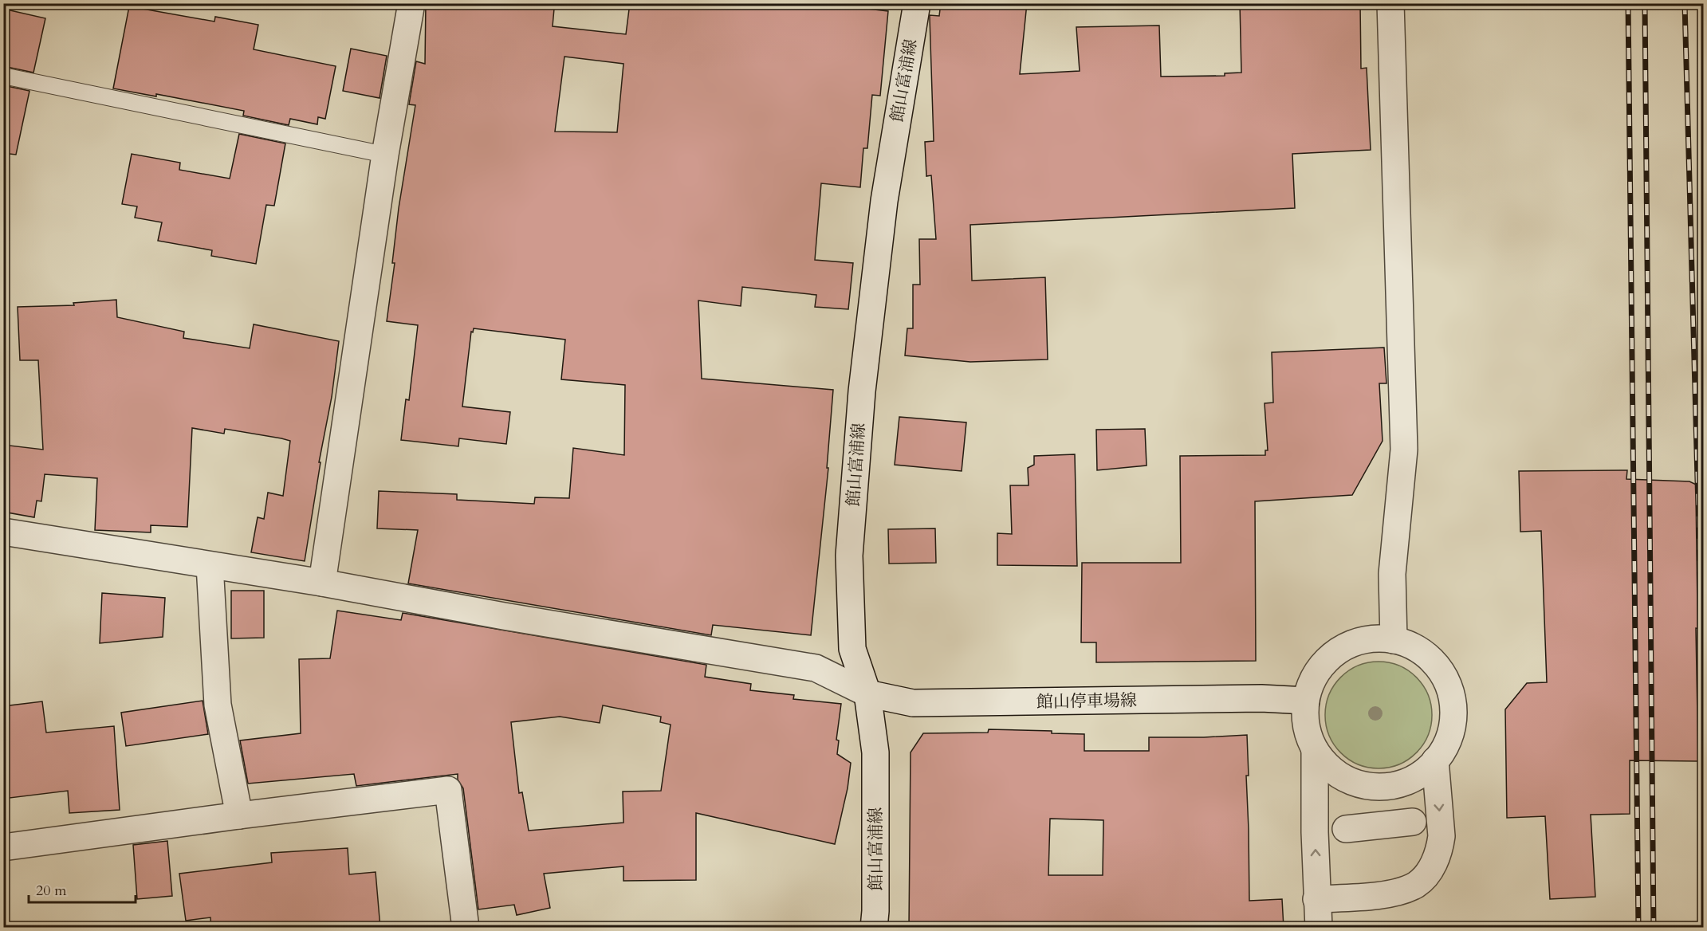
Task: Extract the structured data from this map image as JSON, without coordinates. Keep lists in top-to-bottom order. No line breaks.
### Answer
{"streets":{"street":["館山富浦線","館山停車場線"]},"crossings":[["館山富浦線","館山停車場線"]],"scale_bar":"20 m"}
